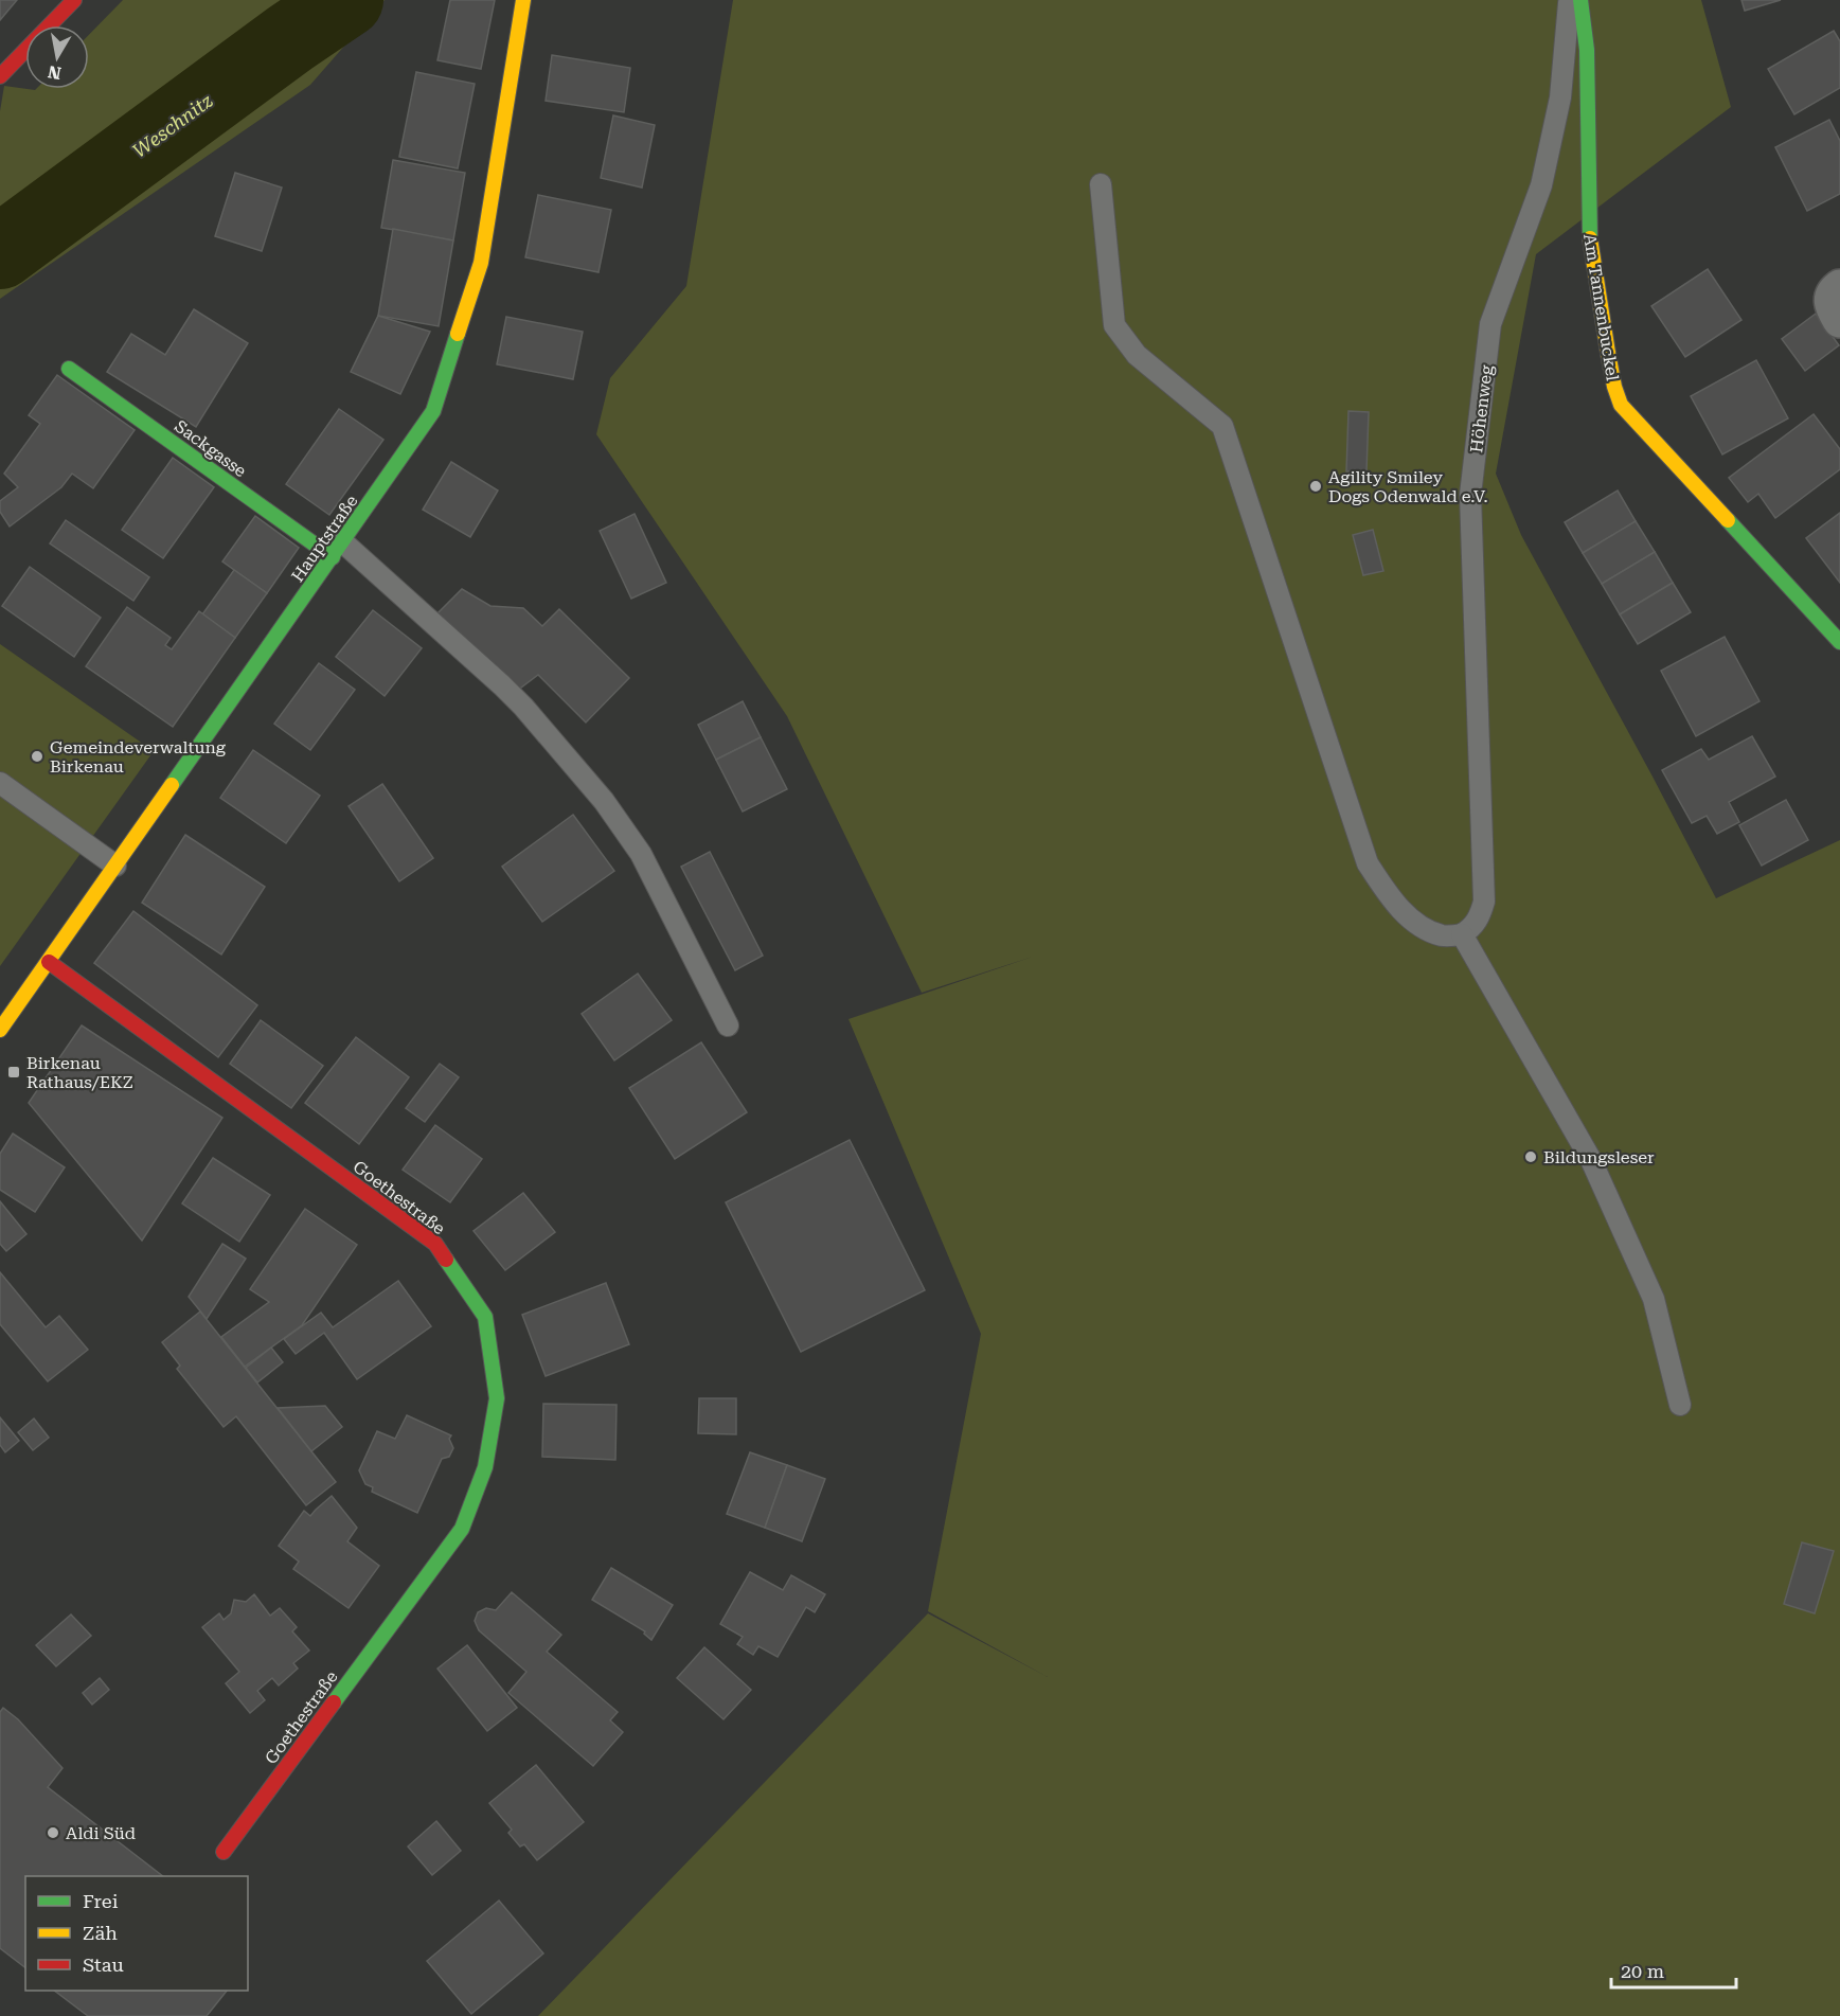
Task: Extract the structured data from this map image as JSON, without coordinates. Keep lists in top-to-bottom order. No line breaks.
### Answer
{"streets":{"street":["Am Tannenbuckel","Sackgasse","Hauptstraße","Goethestraße"],"lane":["Höhenweg"]},"crossings":[["Sackgasse","Hauptstraße"],["Hauptstraße","Goethestraße"]],"water":["Weschnitz"],"places":{"other":["Agility Smiley Dogs Odenwald e.V.","Gemeindeverwaltung Birkenau","Bildungsleser","Aldi Süd"],"transit":["Birkenau Rathaus/EKZ"]},"legend":["Frei","Zäh","Stau"],"scale_bar":"20 m","north":"bottom"}
